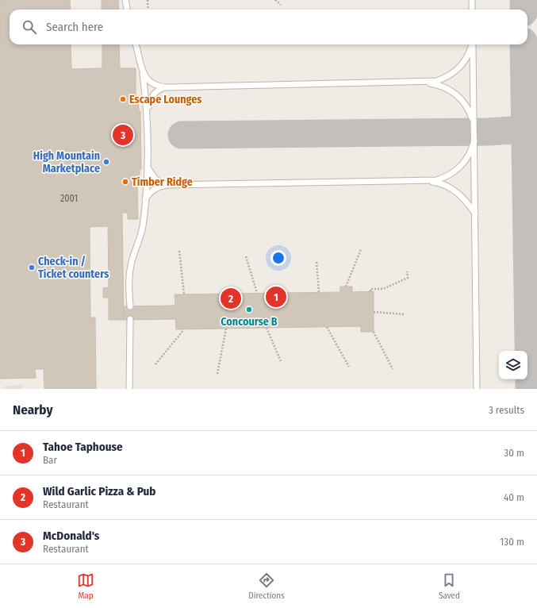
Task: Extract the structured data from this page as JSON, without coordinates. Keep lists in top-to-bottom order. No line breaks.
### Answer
{"places":["Escape Lounges","High Mountain Marketplace","Timber Ridge","Check-in / Ticket counters","Concourse B"],"house_numbers":["2001"],"page":{"search":"Search here","pins":["3","1","2"],"heading":["Nearby","3 results"],"list":[{"mark":"1","name":"Tahoe Taphouse","note":"Bar","value":"30 m"},{"mark":"2","name":"Wild Garlic Pizza & Pub","note":"Restaurant","value":"40 m"},{"mark":"3","name":"McDonald's","note":"Restaurant","value":"130 m"}],"nav":["Map","Directions","Saved"]}}
